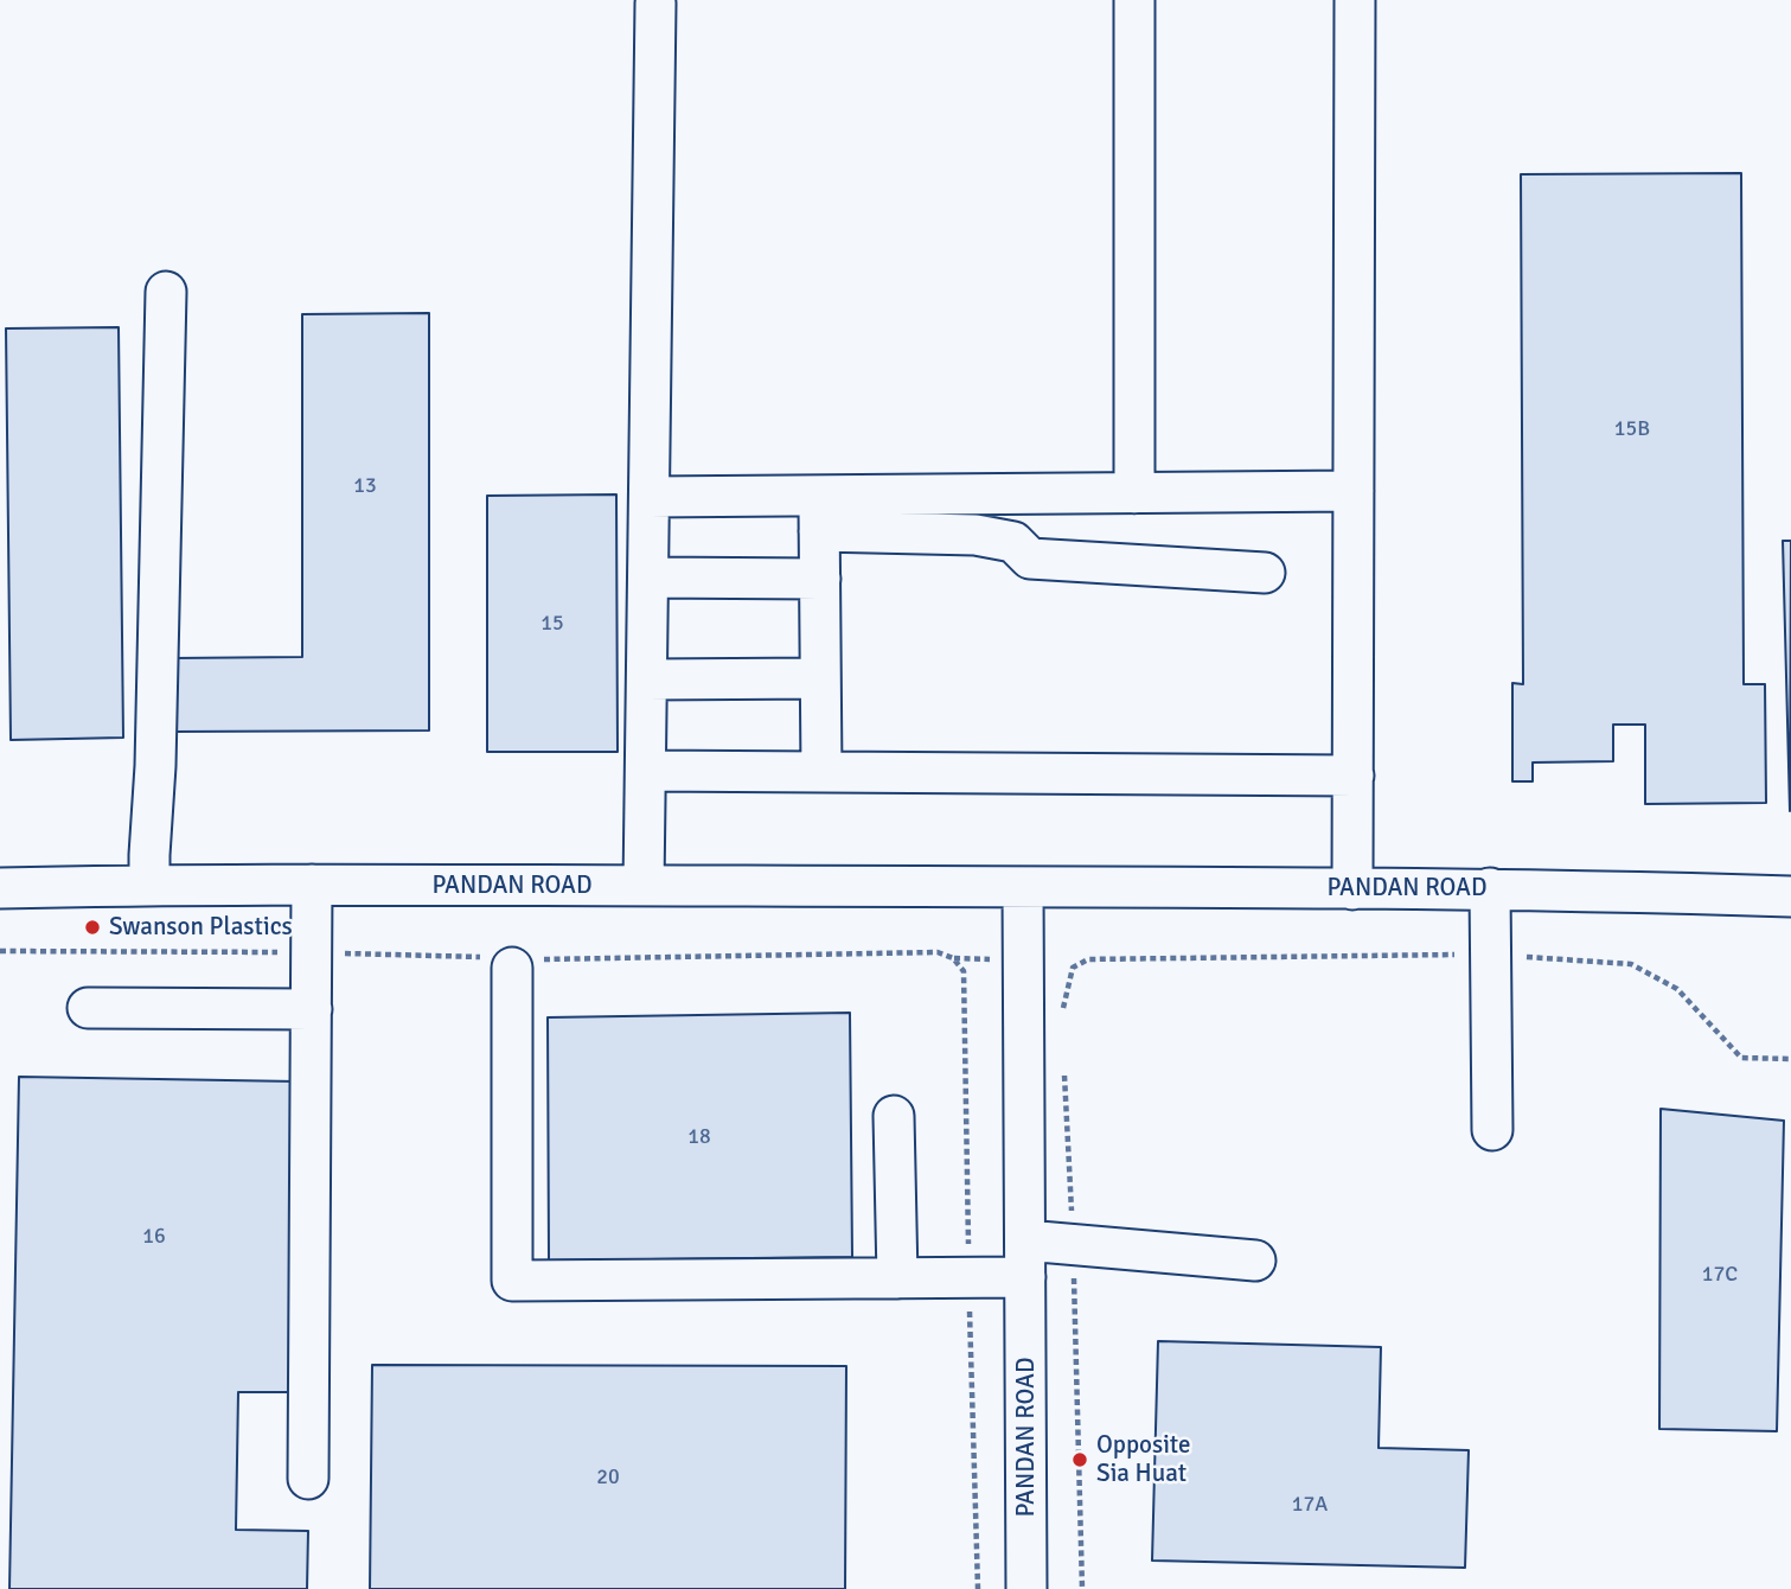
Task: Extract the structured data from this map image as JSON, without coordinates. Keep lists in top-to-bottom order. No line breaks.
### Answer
{"streets":{"street":["PANDAN ROAD"]},"places":["Swanson Plastics","Opposite Sia Huat"],"house_numbers":["15B","13","15","18","16","17C","20","17A"]}
